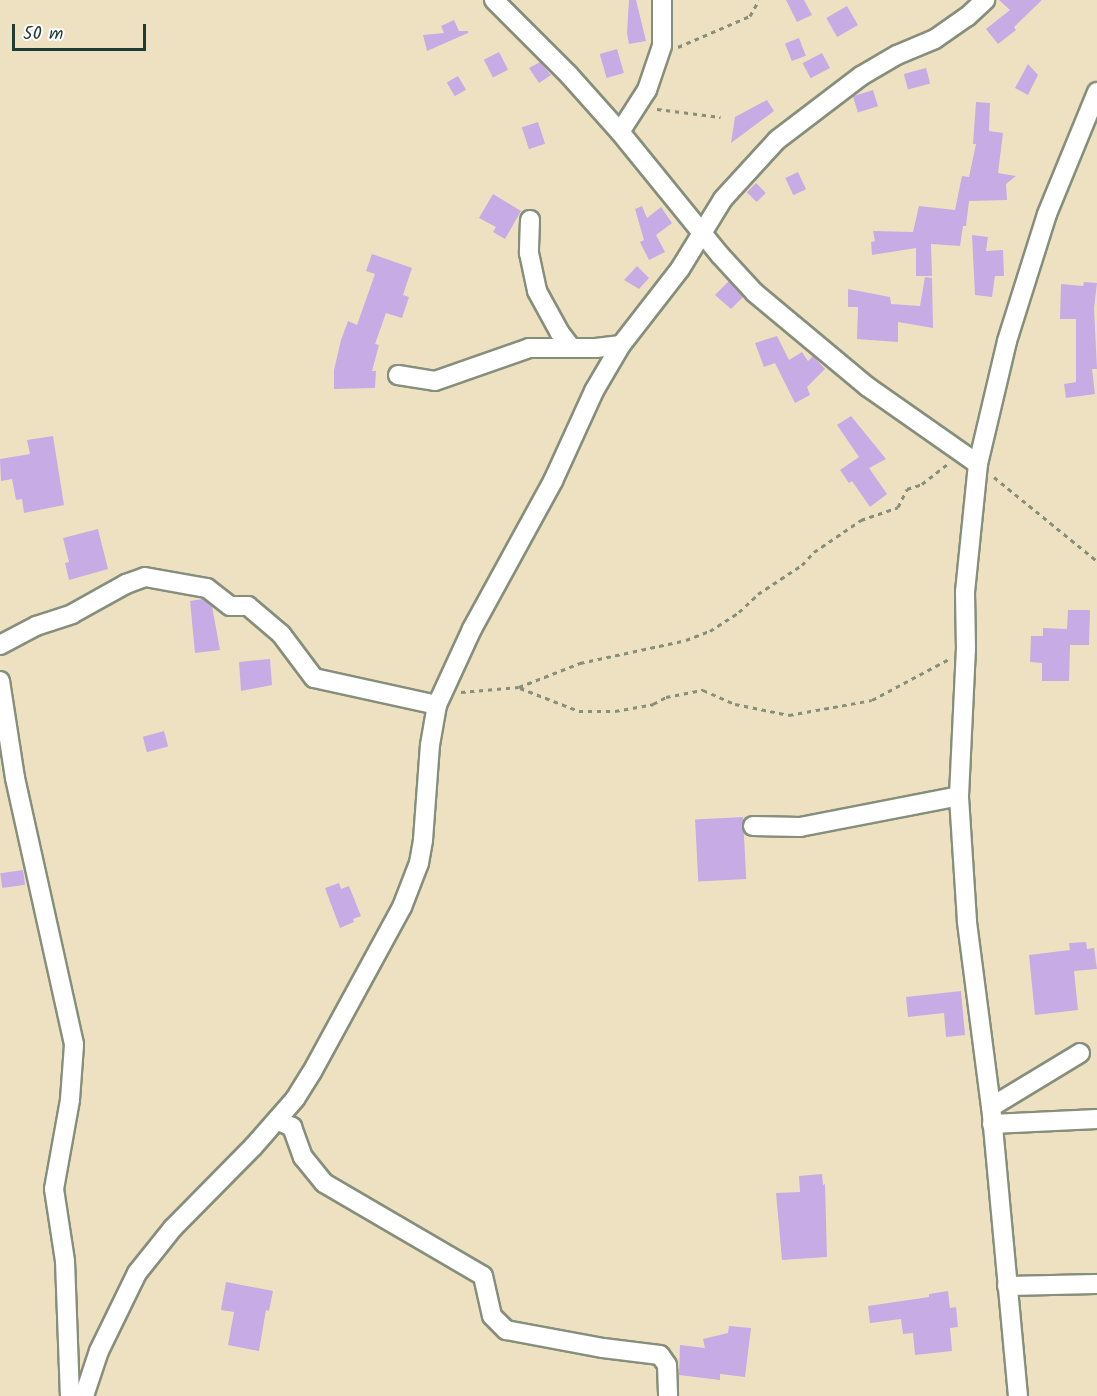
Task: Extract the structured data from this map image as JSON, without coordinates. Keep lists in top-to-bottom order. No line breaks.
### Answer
{"scale_bar":"50 m"}
